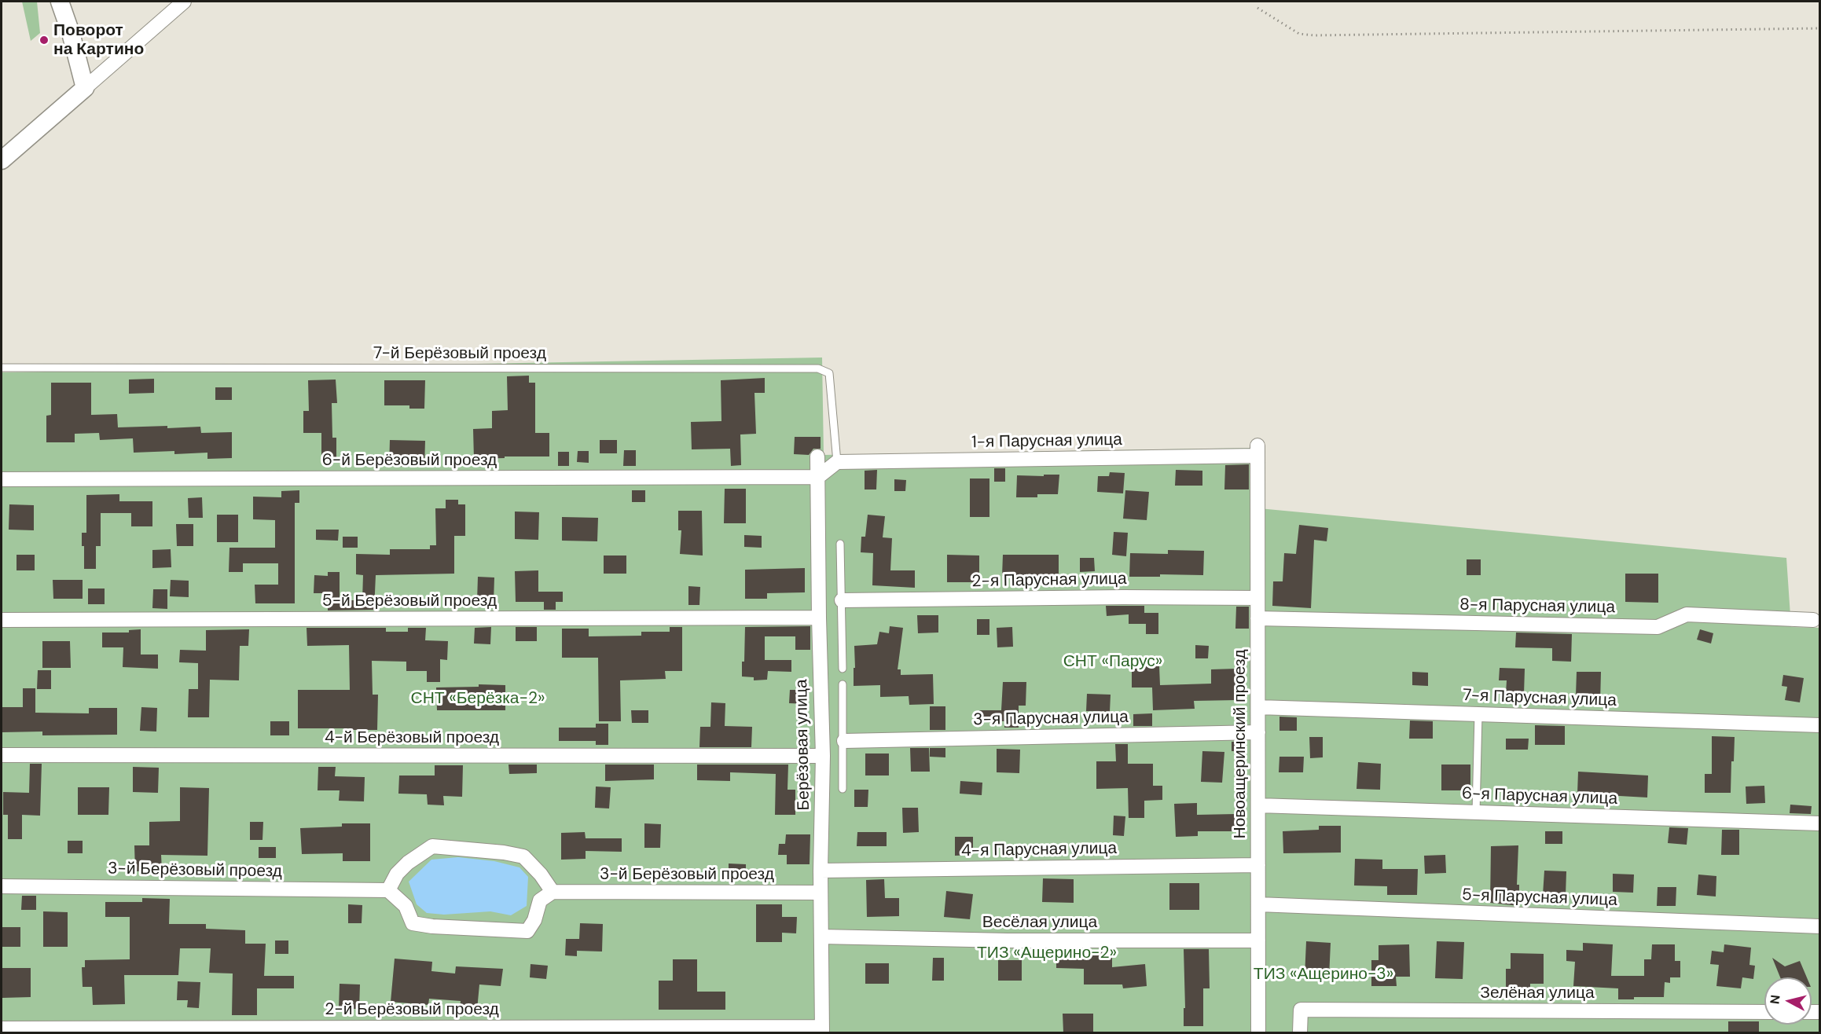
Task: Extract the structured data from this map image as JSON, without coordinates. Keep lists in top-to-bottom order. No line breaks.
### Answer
{"streets":{"street":["1-я Парусная улица","6-й Берёзовый проезд","2-я Парусная улица","5-й Берёзовый проезд","8-я Парусная улица","7-я Парусная улица","3-я Парусная улица","4-й Берёзовый проезд","Новоащеринский проезд","Берёзовая улица","6-я Парусная улица","4-я Парусная улица","3-й Берёзовый проезд","5-я Парусная улица","Весёлая улица","Зелёная улица","2-й Берёзовый проезд"],"lane":["7-й Берёзовый проезд"]},"crossings":[["7-й Берёзовый проезд","1-я Парусная улица"],["1-я Парусная улица","Новоащеринский проезд"],["6-й Берёзовый проезд","Берёзовая улица"],["2-я Парусная улица","Новоащеринский проезд"],["5-й Берёзовый проезд","Берёзовая улица"],["8-я Парусная улица","Новоащеринский проезд"],["7-я Парусная улица","Новоащеринский проезд"],["3-я Парусная улица","Новоащеринский проезд"],["4-й Берёзовый проезд","Берёзовая улица"],["Новоащеринский проезд","6-я Парусная улица"],["Новоащеринский проезд","4-я Парусная улица"],["Новоащеринский проезд","5-я Парусная улица"],["Новоащеринский проезд","Весёлая улица"],["Берёзовая улица","4-я Парусная улица"],["Берёзовая улица","3-й Берёзовый проезд"],["Берёзовая улица","Весёлая улица"],["Берёзовая улица","2-й Берёзовый проезд"]],"parks":["СНТ «Парус»","СНТ «Берёзка-2»","ТИЗ «Ащерино-2»","ТИЗ «Ащерино-3»"],"places":["Поворот на Картино"],"north":"left"}
